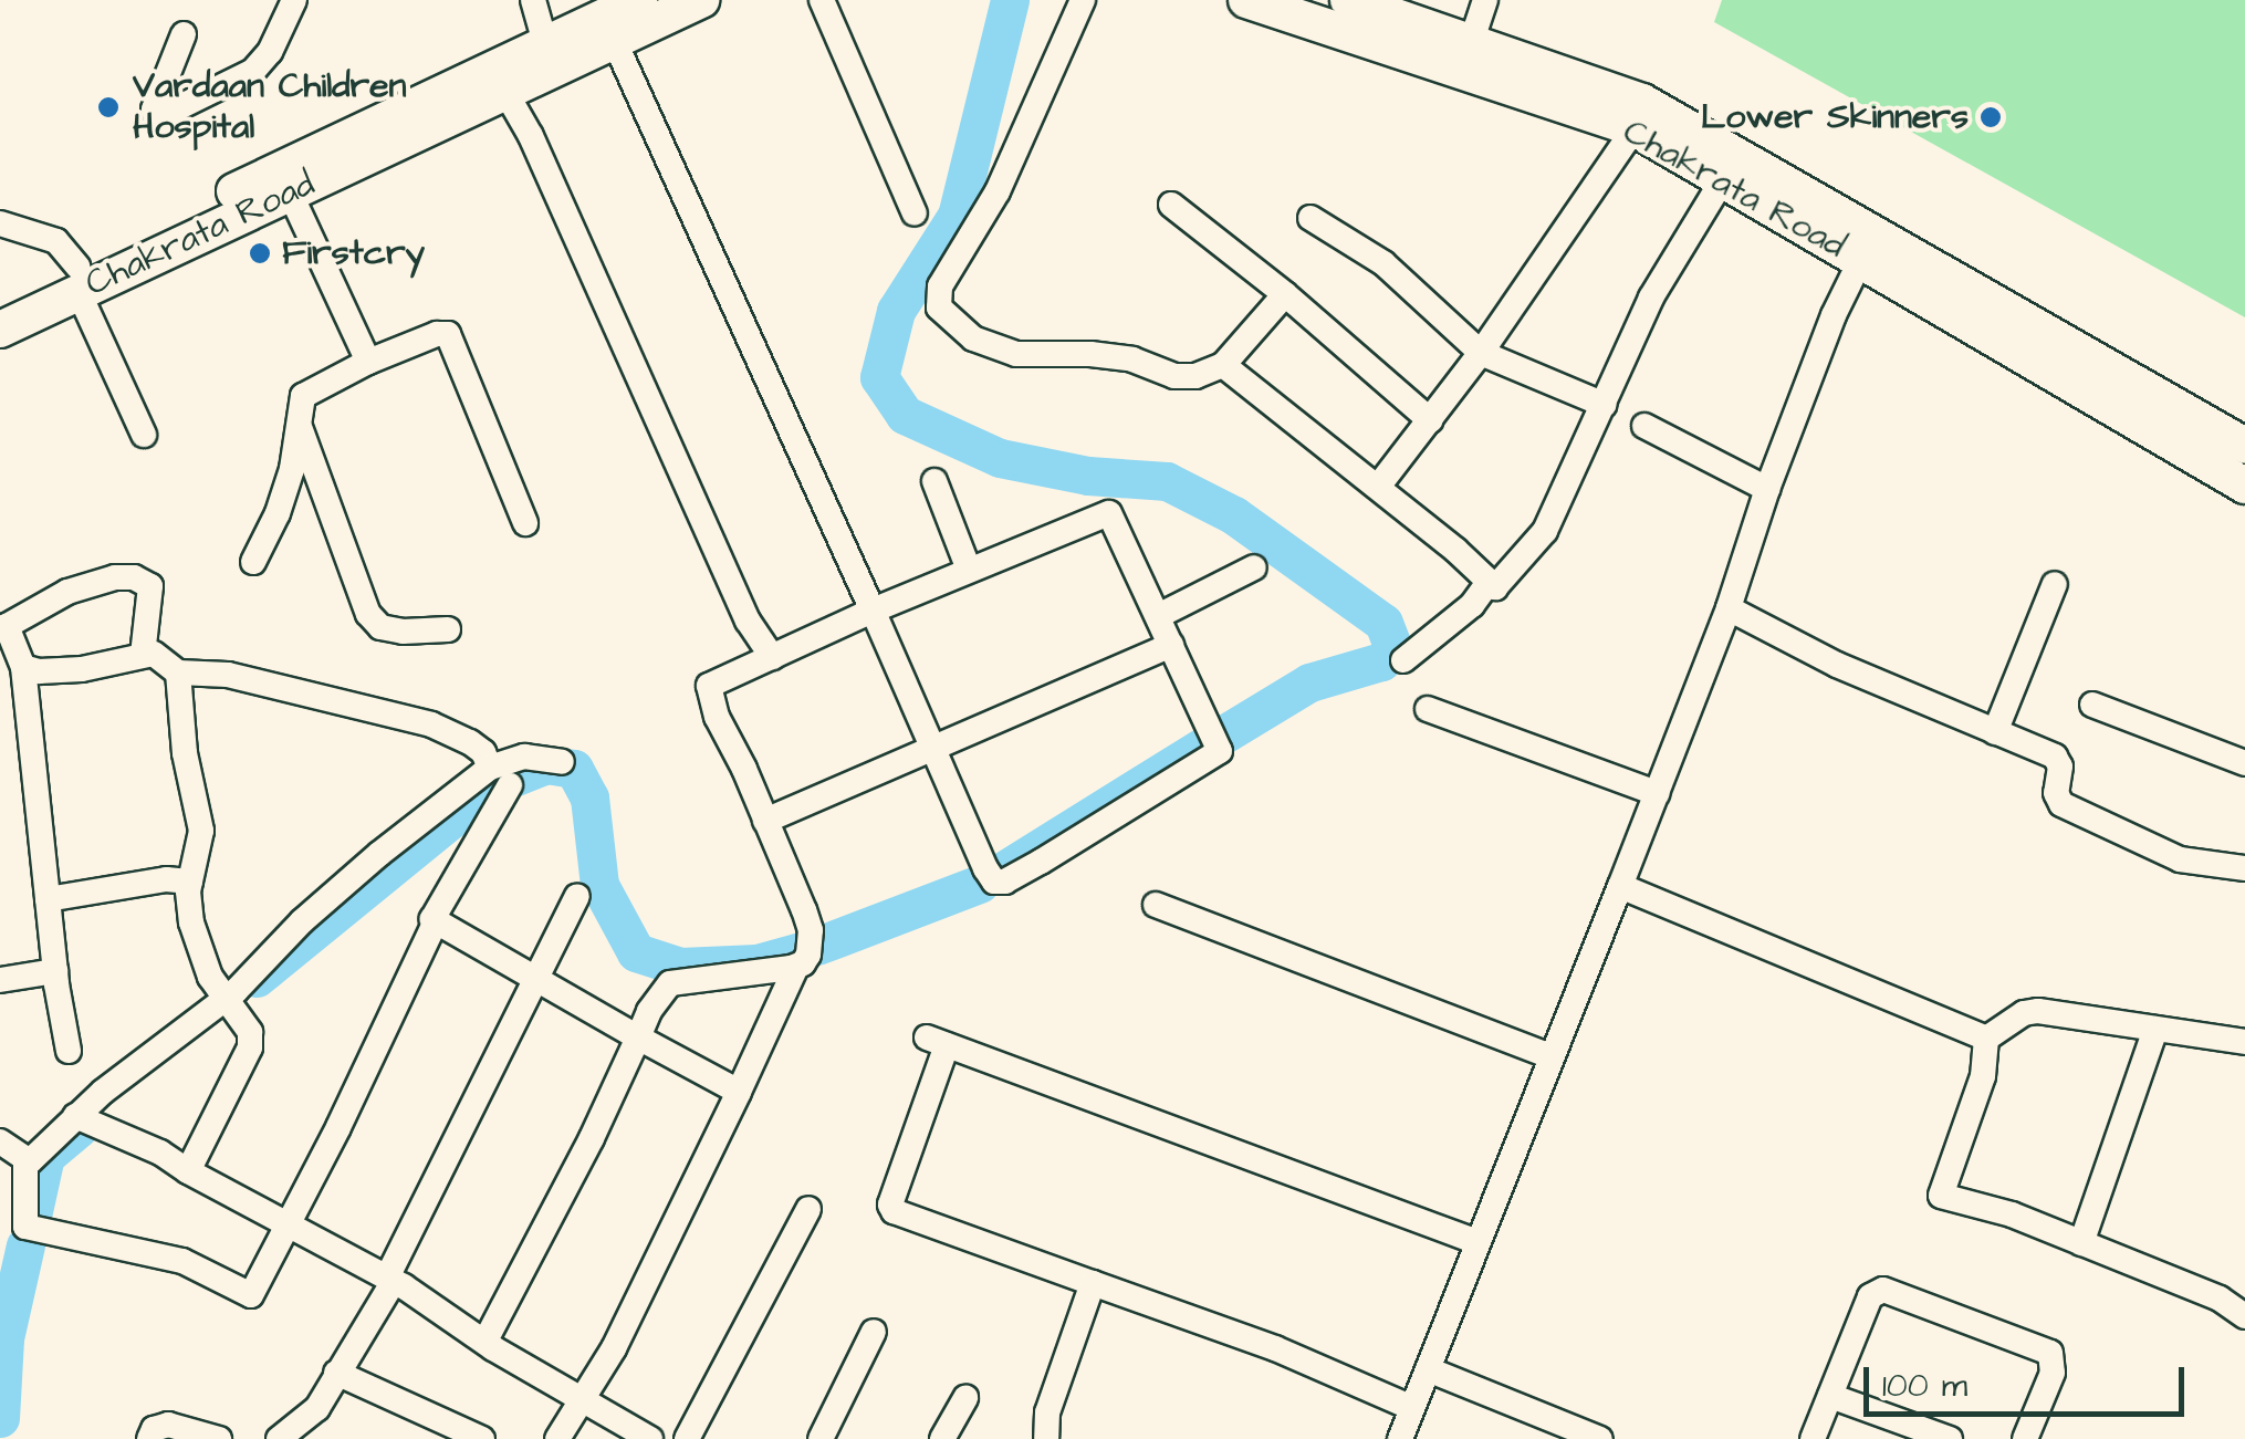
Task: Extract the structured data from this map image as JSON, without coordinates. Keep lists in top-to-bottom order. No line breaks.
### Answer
{"streets":{"main road":["Chakrata Road"]},"places":["Vardaan Children Hospital","Lower Skinners","Firstcry"],"scale_bar":"100 m"}
